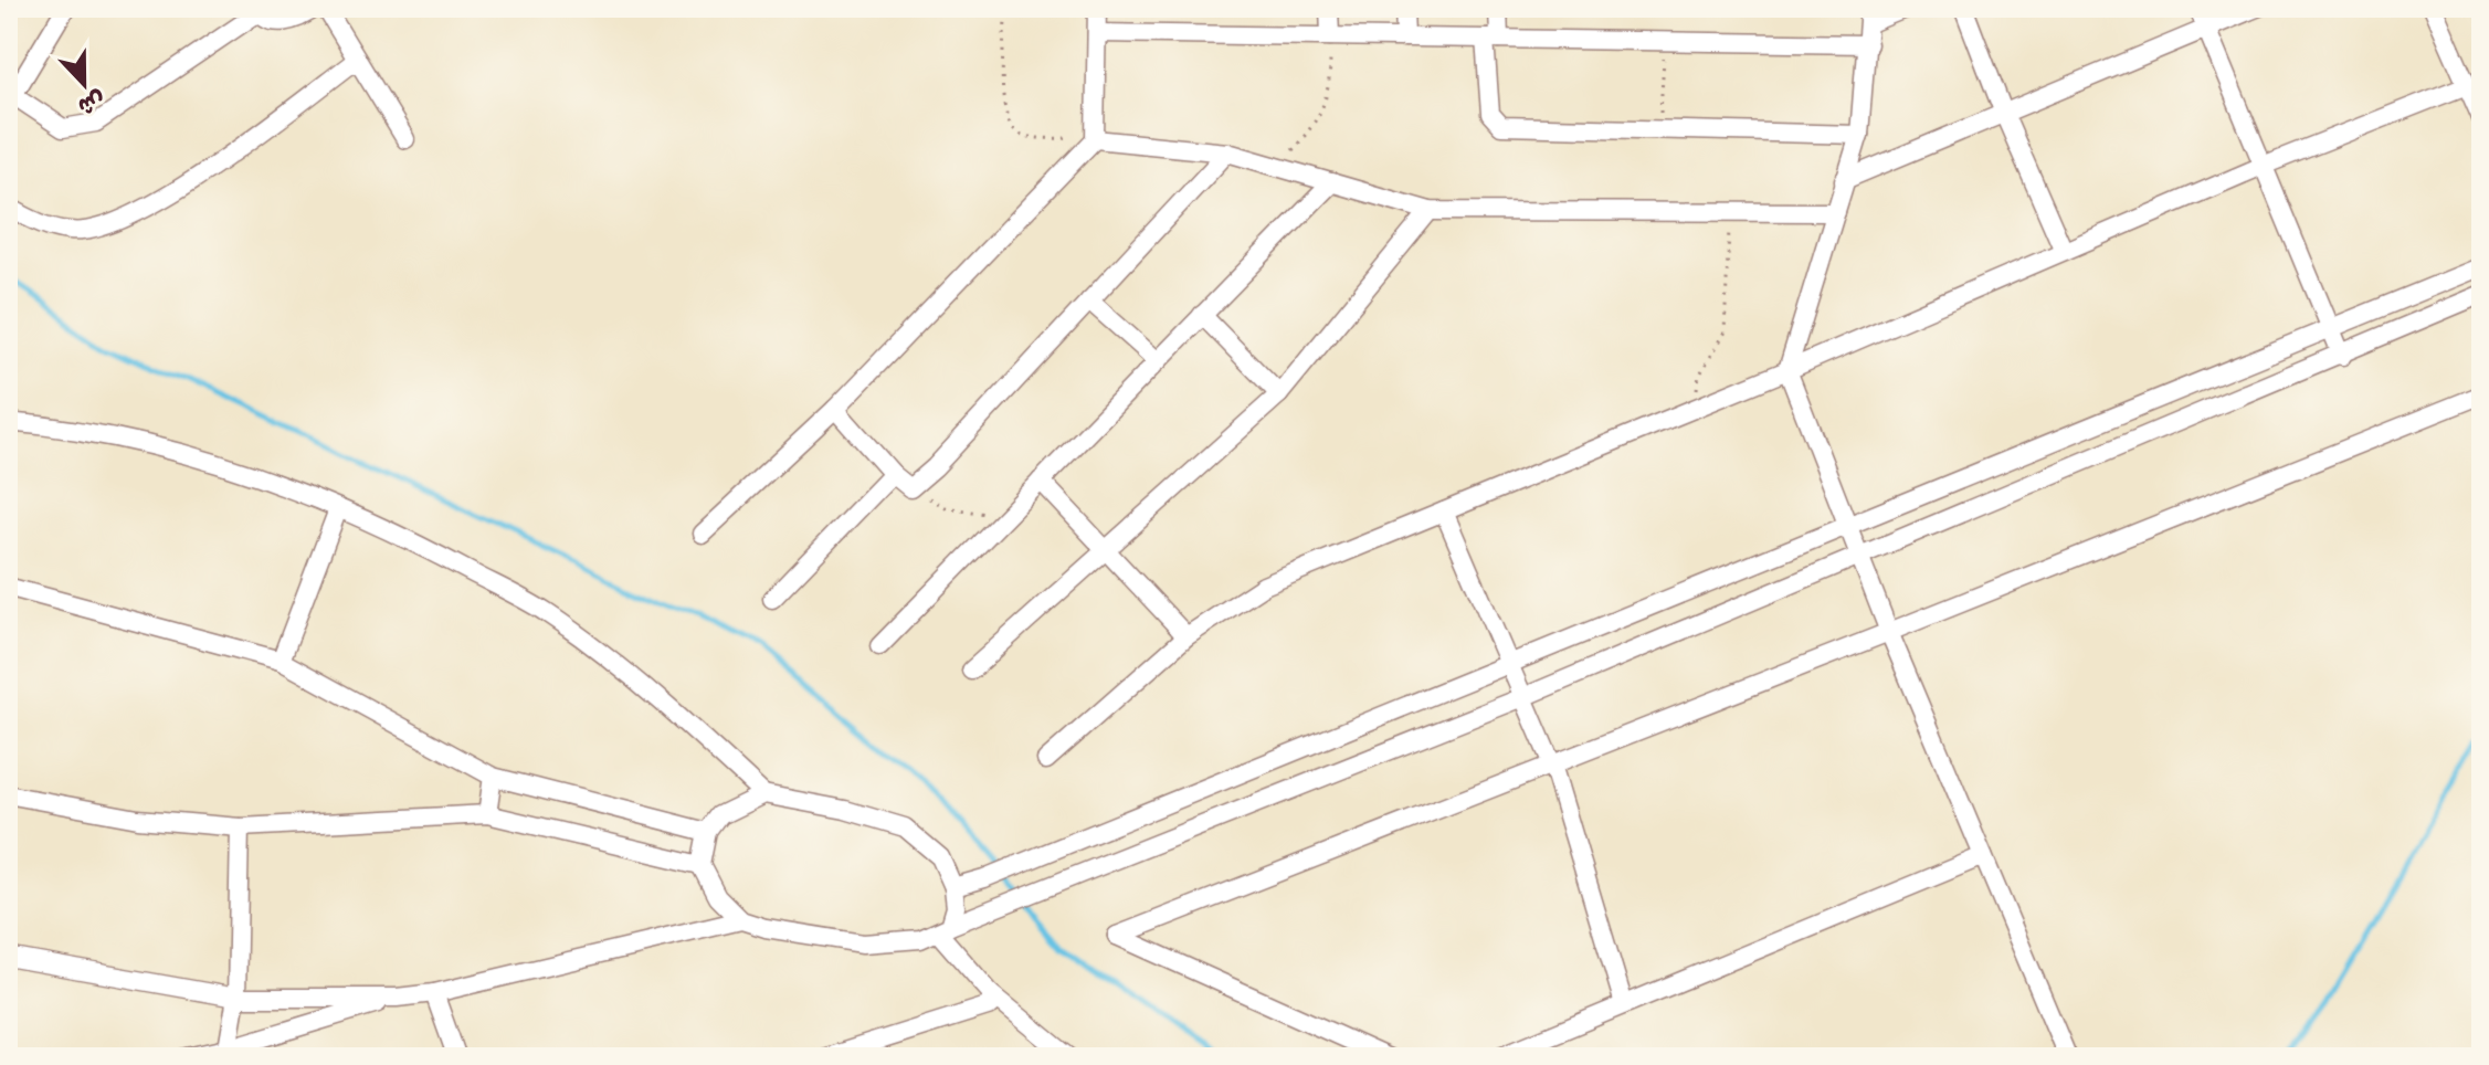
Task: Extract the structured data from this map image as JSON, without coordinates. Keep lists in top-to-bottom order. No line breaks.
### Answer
{"north":"bottom"}
